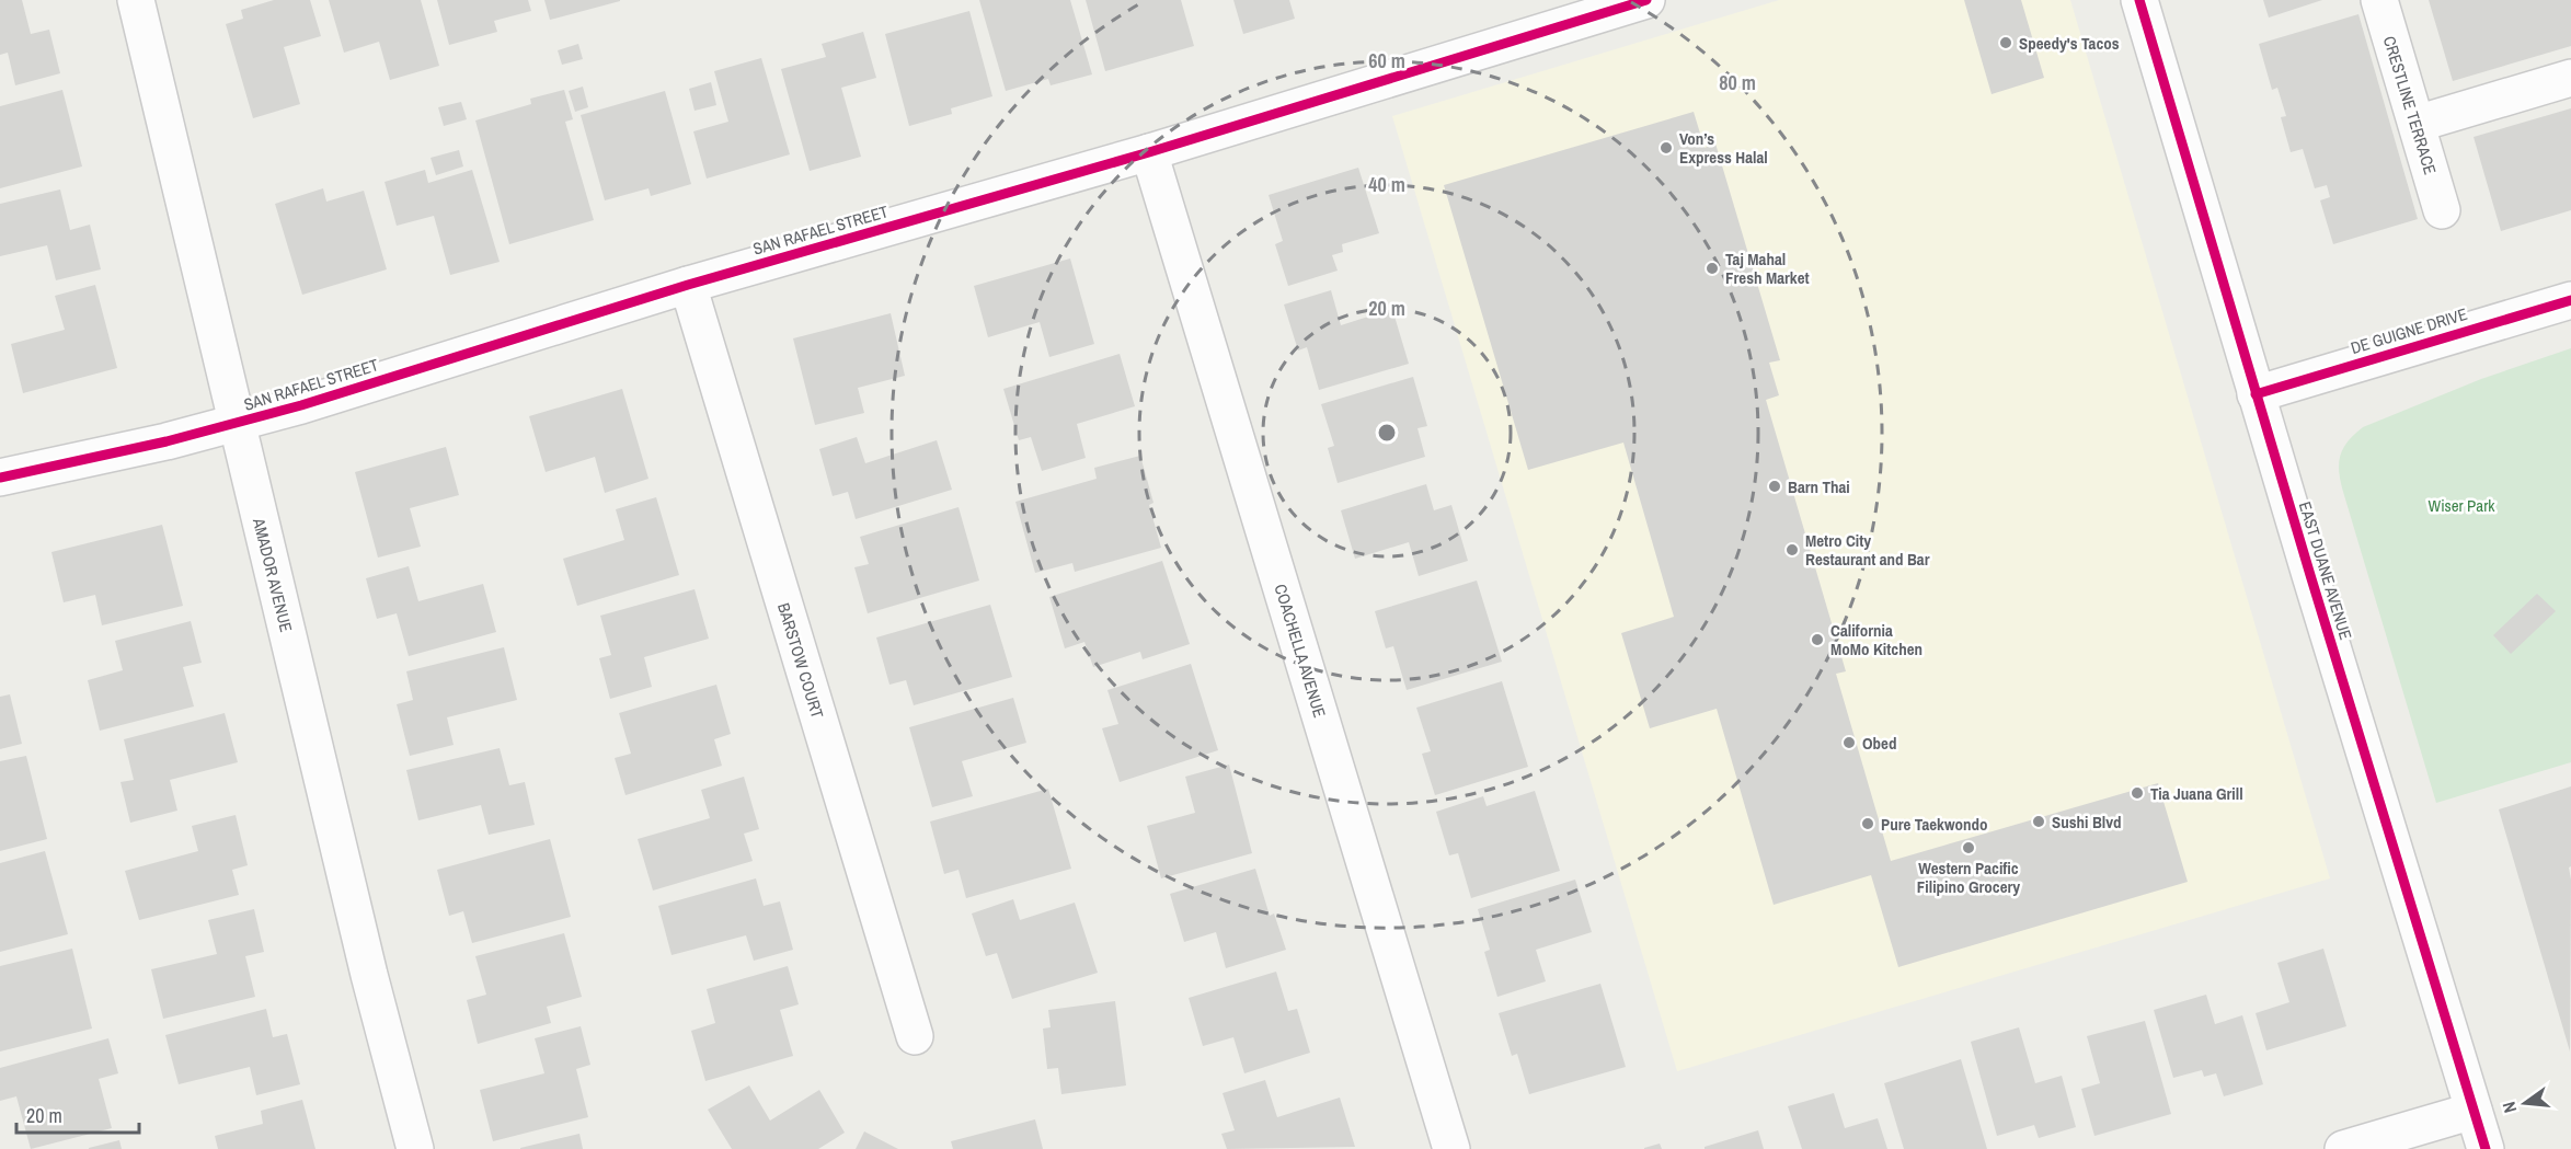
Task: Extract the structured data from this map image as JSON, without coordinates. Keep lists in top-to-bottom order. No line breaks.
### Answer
{"streets":{"street":["CRESTLINE TERRACE","SAN RAFAEL STREET","DE GUIGNE DRIVE","EAST DUANE AVENUE","AMADOR AVENUE","COACHELLA AVENUE","BARSTOW COURT"]},"crossings":[["SAN RAFAEL STREET","AMADOR AVENUE"],["SAN RAFAEL STREET","COACHELLA AVENUE"],["SAN RAFAEL STREET","BARSTOW COURT"],["DE GUIGNE DRIVE","EAST DUANE AVENUE"]],"parks":["Wiser Park"],"places":["Speedy's Tacos","Von’s Express Halal","Taj Mahal Fresh Market","Barn Thai","Metro City Restaurant and Bar","California MoMo Kitchen","Obed","Tia Juana Grill","Sushi Blvd","Pure Taekwondo","Western Pacific Filipino Grocery"],"scale_bar":"20 m","north":"left","rings":["60 m","80 m","40 m","20 m"]}
